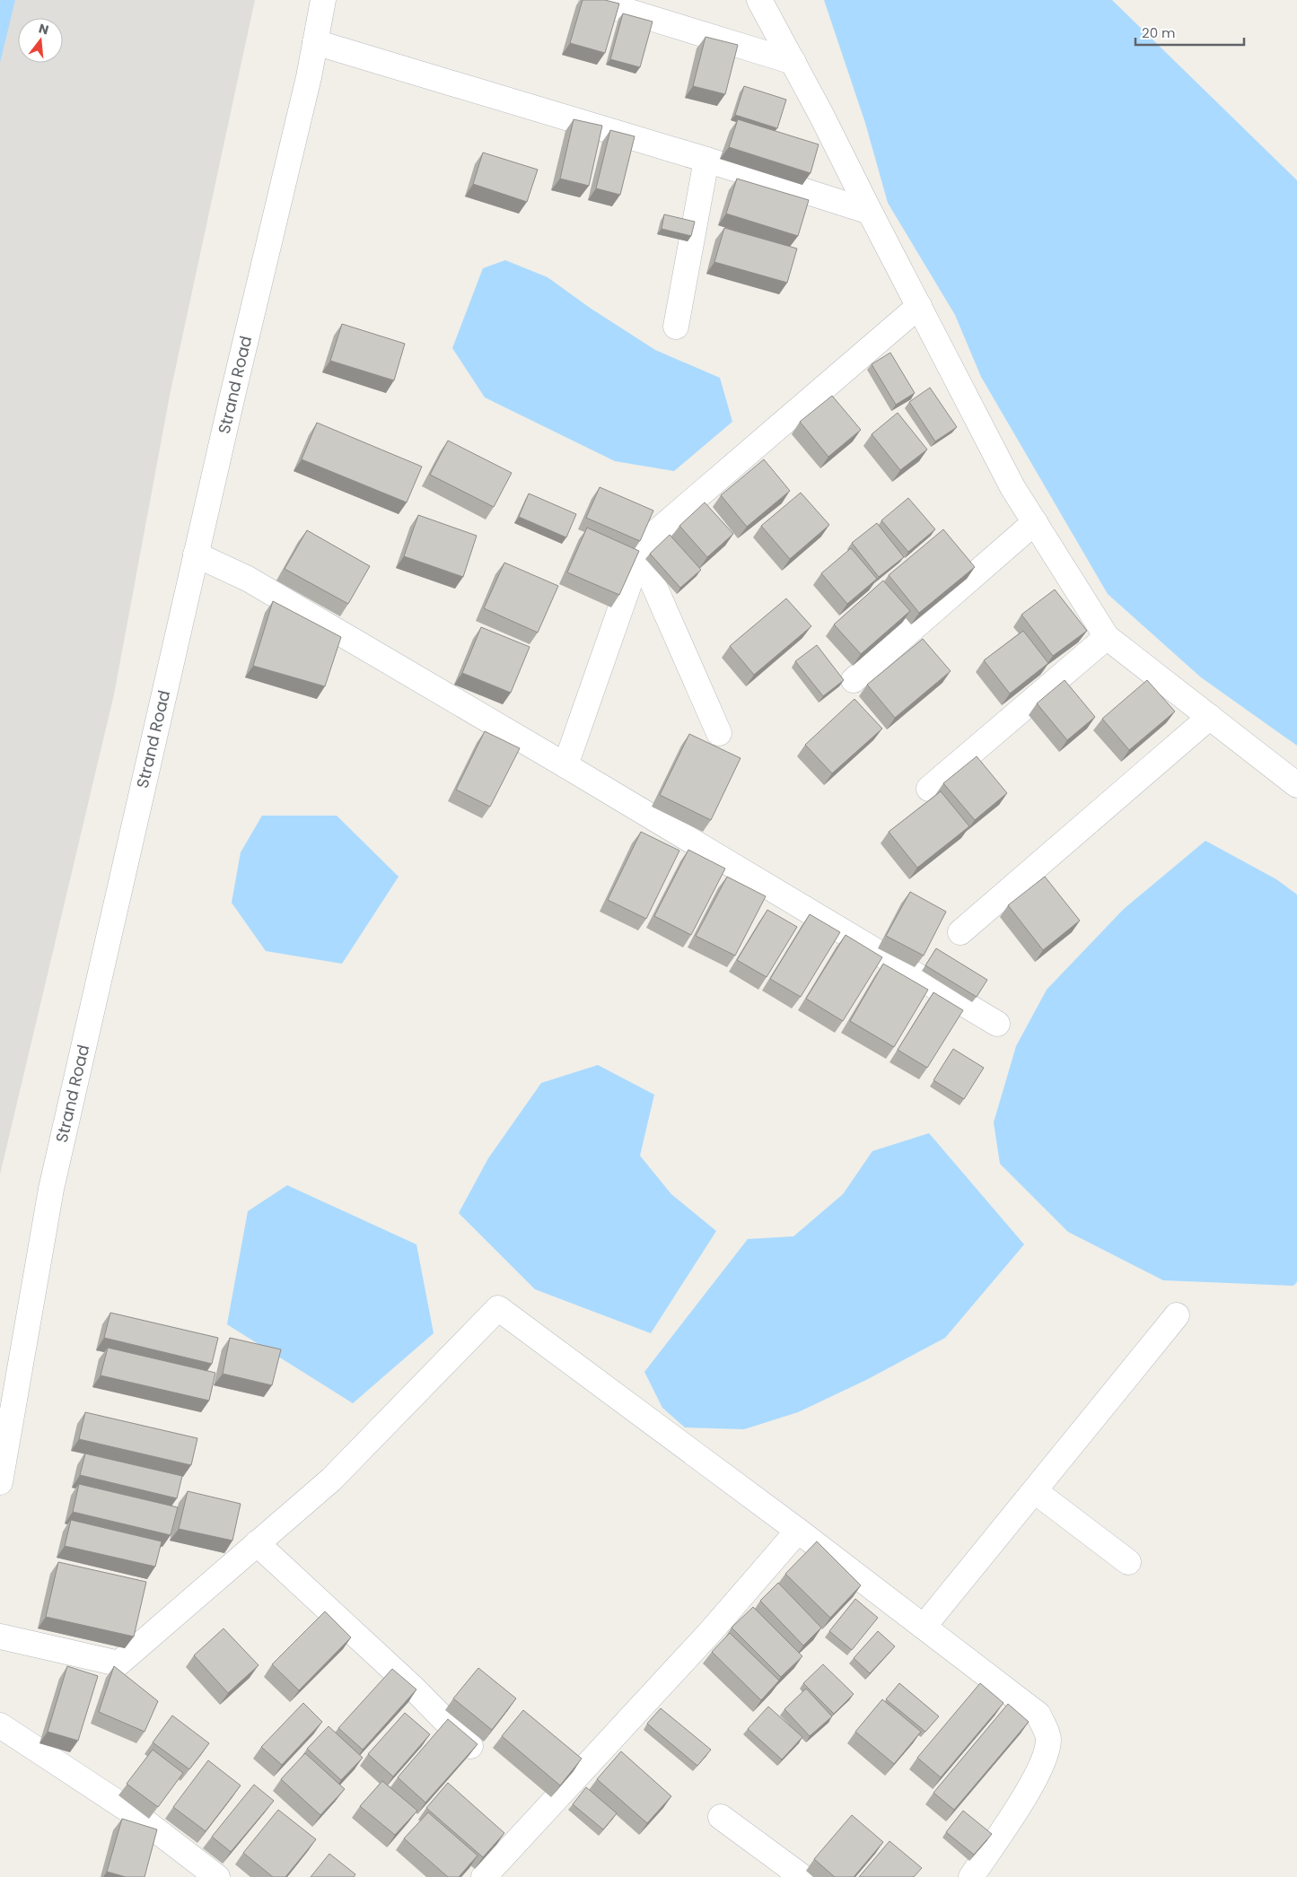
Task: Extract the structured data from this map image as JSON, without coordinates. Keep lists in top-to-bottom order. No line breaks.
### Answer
{"streets":{"street":["Strand Road"]},"scale_bar":"20 m","north":"top"}
